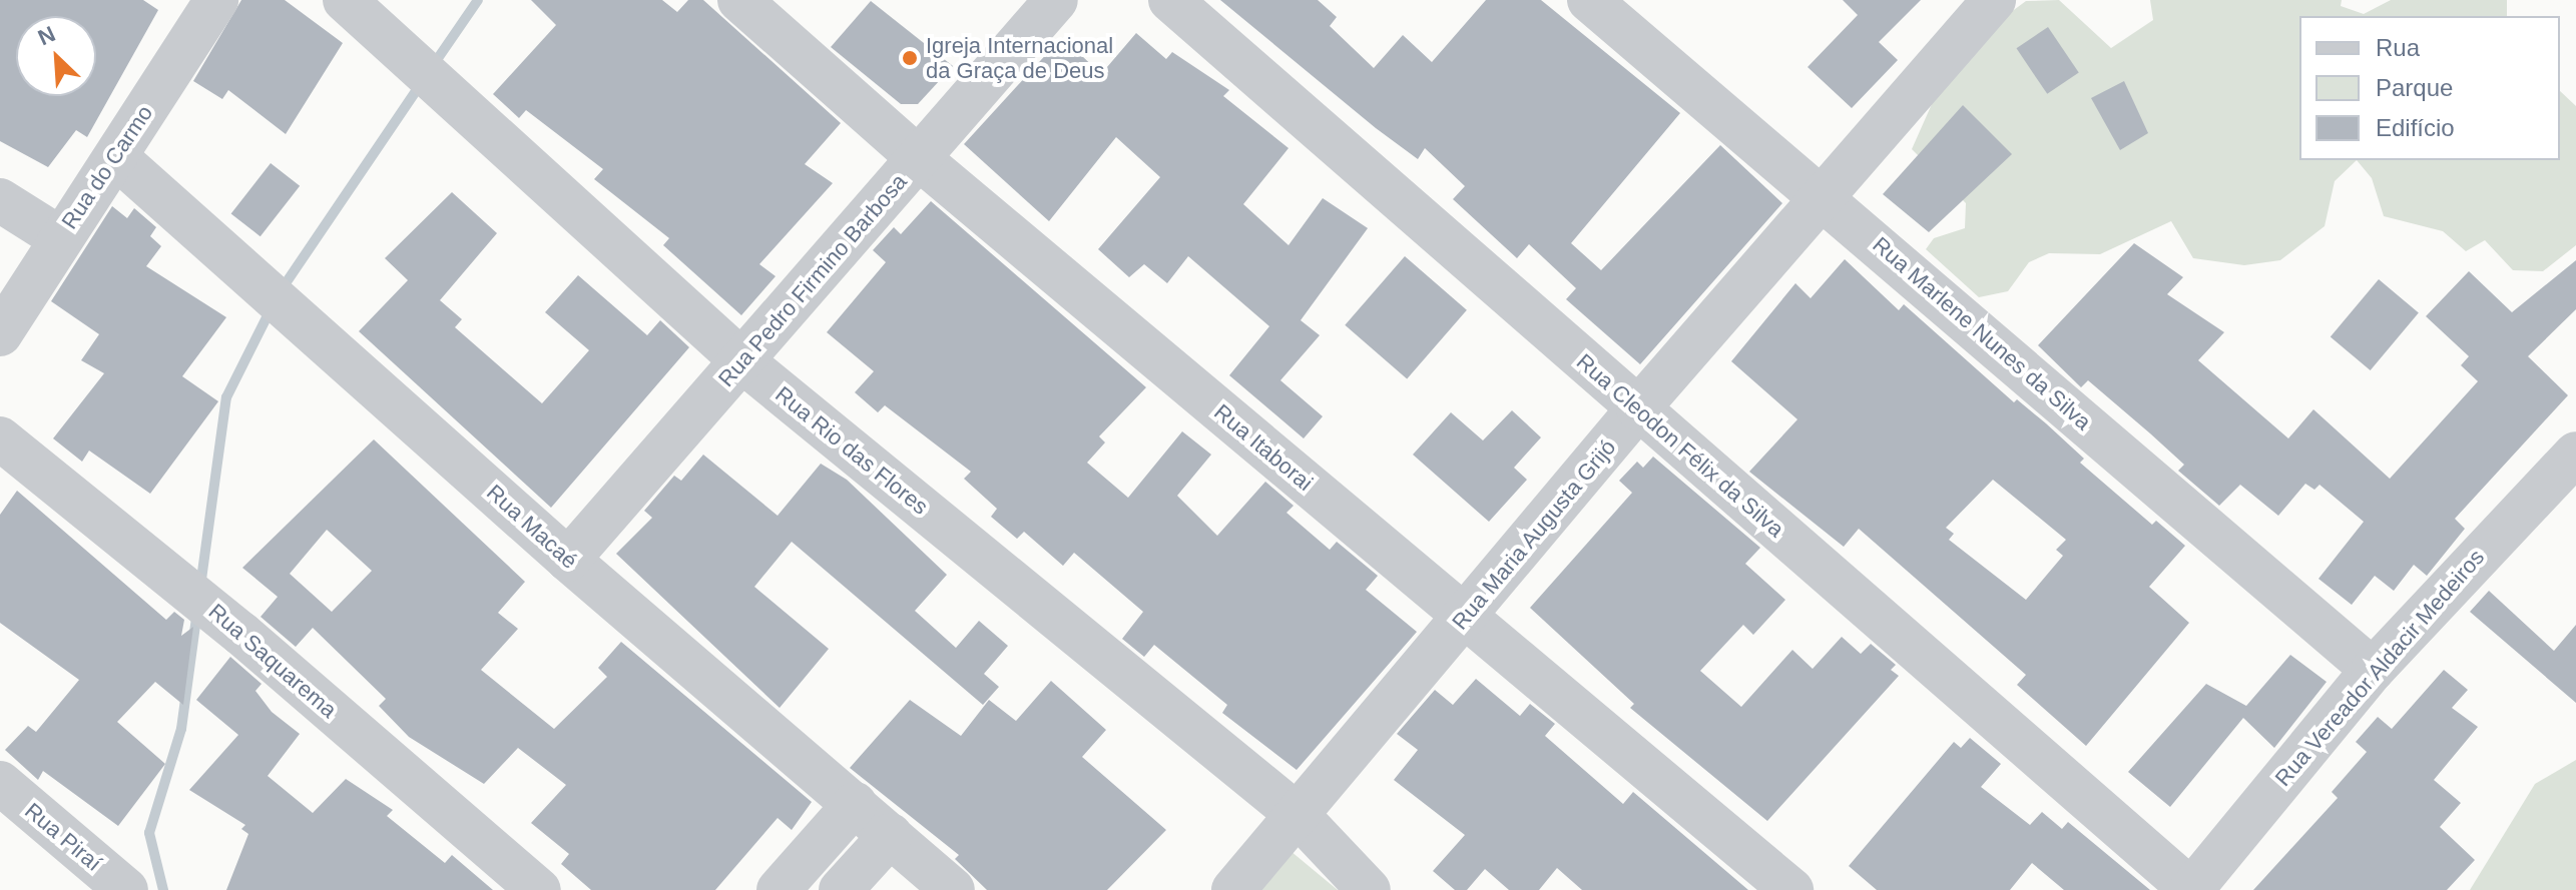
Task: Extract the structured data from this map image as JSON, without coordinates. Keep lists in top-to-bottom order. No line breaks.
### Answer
{"streets":{"street":["Rua do Carmo","Rua Pedro Firmino Barbosa","Rua Marlene Nunes da Silva","Rua Cleodon Félix da Silva","Rua Itaborai","Rua Rio das Flores","Rua Macaé","Rua Maria Augusta Grijó","Rua Saquarema","Rua Vereador Aldacir Medeiros","Rua Piraí"]},"crossings":[["Rua do Carmo","Rua Macaé"],["Rua Pedro Firmino Barbosa","Rua Itaborai"],["Rua Pedro Firmino Barbosa","Rua Rio das Flores"],["Rua Pedro Firmino Barbosa","Rua Macaé"],["Rua Marlene Nunes da Silva","Rua Maria Augusta Grijó"],["Rua Marlene Nunes da Silva","Rua Vereador Aldacir Medeiros"],["Rua Cleodon Félix da Silva","Rua Maria Augusta Grijó"],["Rua Cleodon Félix da Silva","Rua Vereador Aldacir Medeiros"],["Rua Itaborai","Rua Maria Augusta Grijó"],["Rua Rio das Flores","Rua Maria Augusta Grijó"]],"places":["Igreja Internacional da Graça de Deus"],"legend":["Rua","Parque","Edifício"],"north":"top left"}
